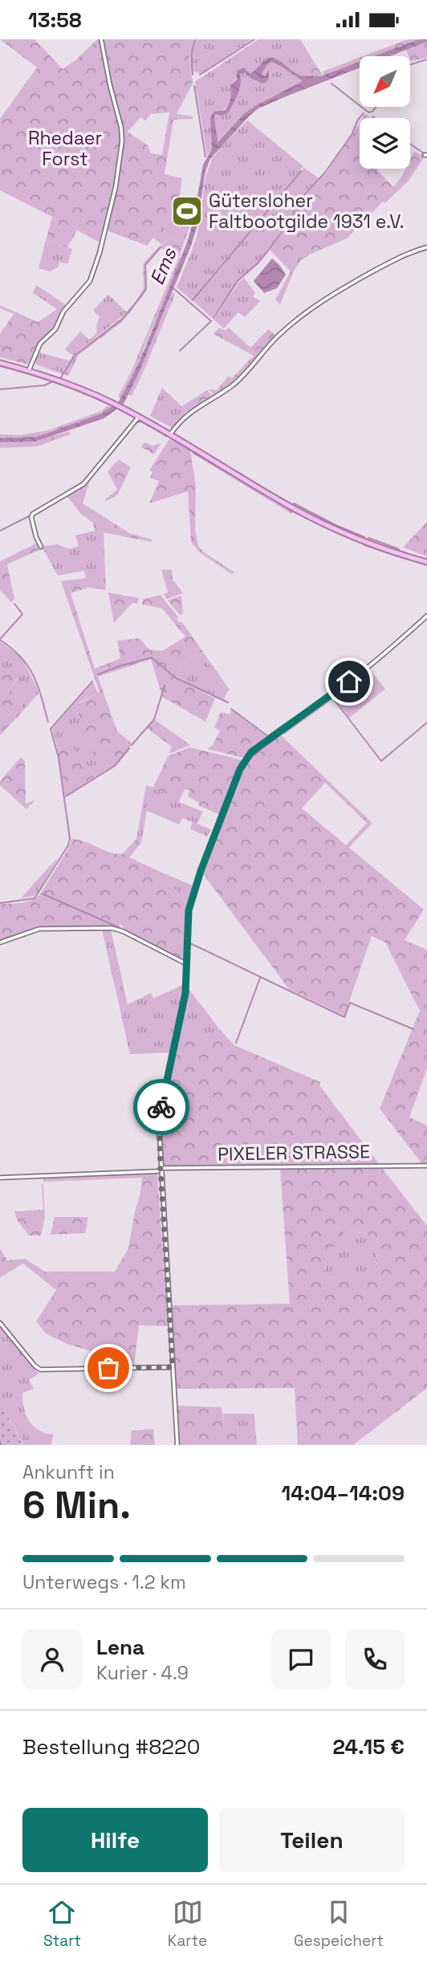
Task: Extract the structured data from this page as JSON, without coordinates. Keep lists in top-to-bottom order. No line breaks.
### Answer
{"streets":{"street":["PIXELER STRASSE"]},"water":["Ems"],"parks":["Rhedaer Forst"],"places":{"sports":["Gütersloher Faltbootgilde 1931 e.V."]},"north":"bottom left","page":{"status":"13:58","heading":["6 Min.","Ankunft in","14:04–14:09"],"panel":["Lena","Kurier · 4.9","Bestellung #8220","24.15 €"],"bar":"Unterwegs · 1.2 km","buttons":["Hilfe","Teilen"],"tabs":["Start","Karte","Gespeichert"]}}
